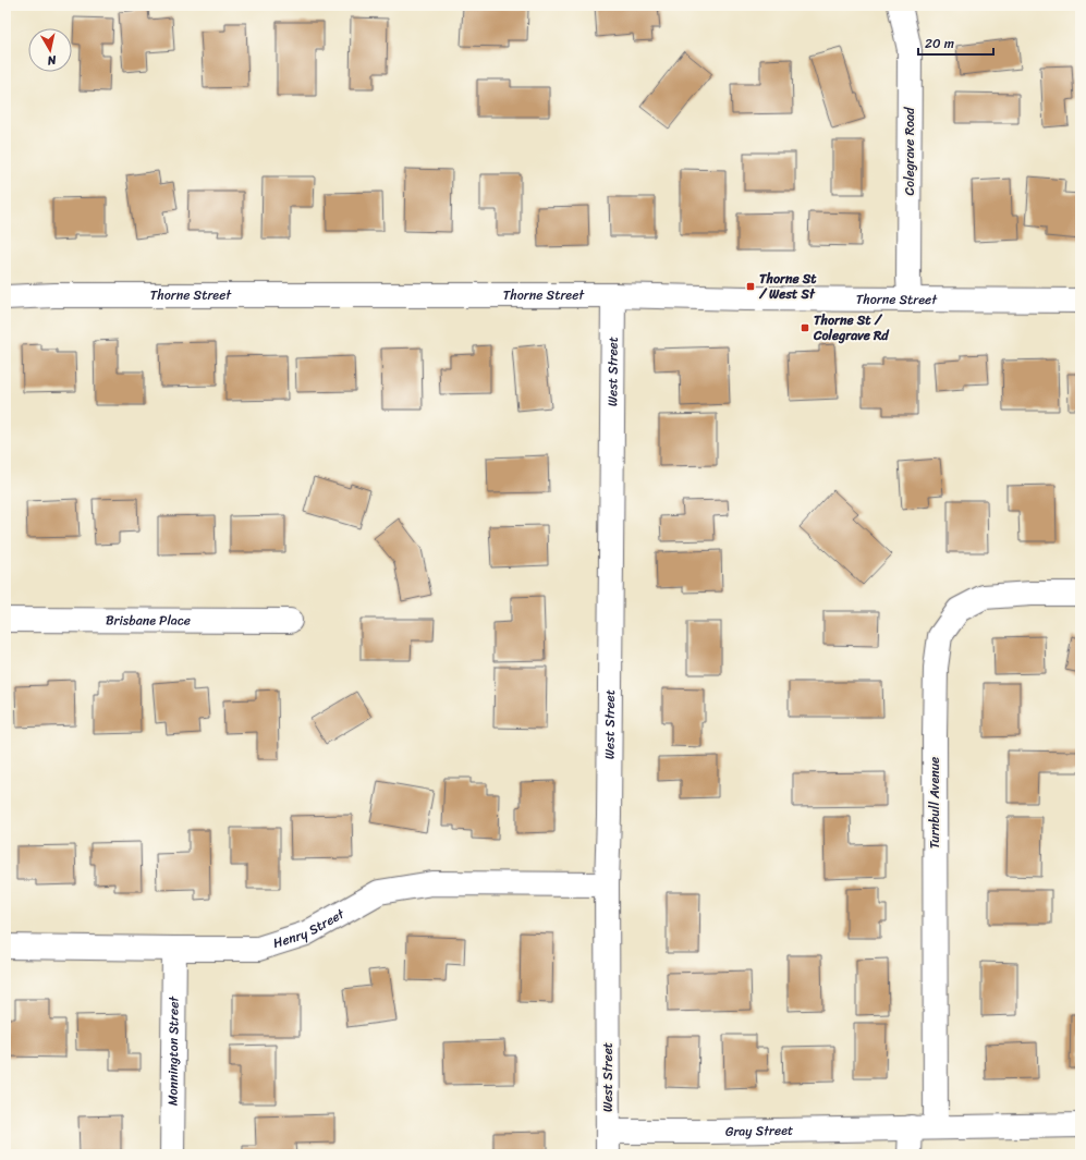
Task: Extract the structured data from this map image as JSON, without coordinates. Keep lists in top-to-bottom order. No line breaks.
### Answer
{"streets":{"street":["Colegrave Road","Thorne Street","West Street","Brisbane Place","Turnbull Avenue","Henry Street","Monnington Street","Gray Street"]},"crossings":[["Colegrave Road","Thorne Street"],["Thorne Street","West Street"],["West Street","Henry Street"],["West Street","Gray Street"],["Turnbull Avenue","Gray Street"],["Henry Street","Monnington Street"]],"places":{"transit":["Thorne St / West St","Thorne St / Colegrave Rd"]},"scale_bar":"20 m","north":"bottom"}
